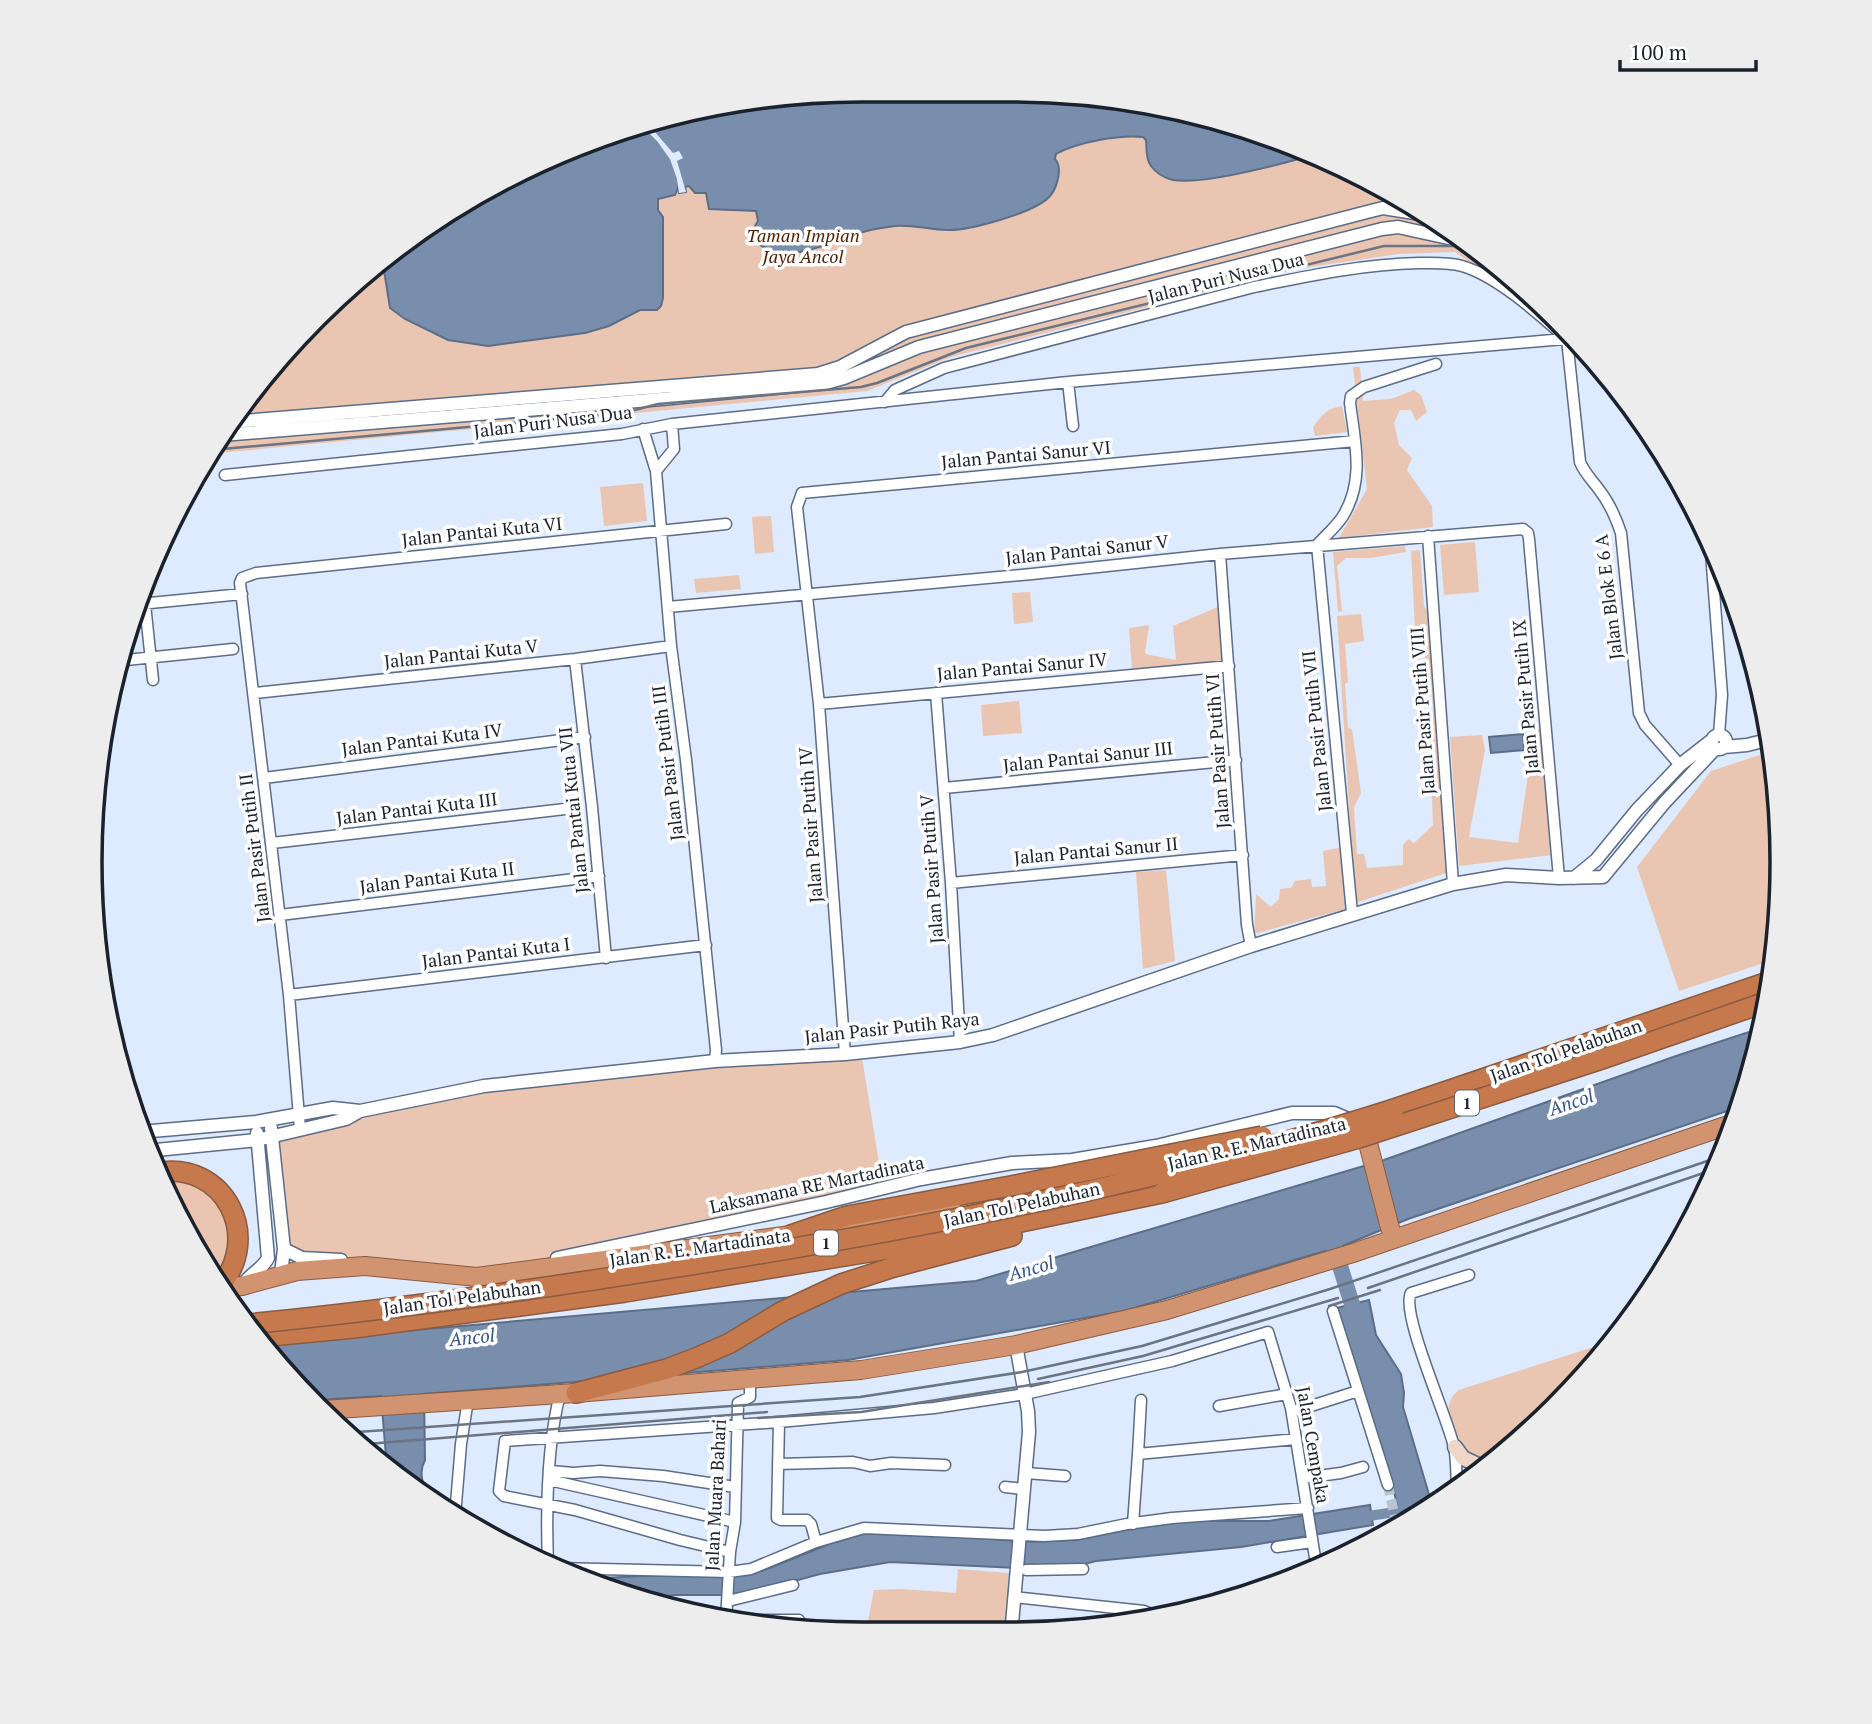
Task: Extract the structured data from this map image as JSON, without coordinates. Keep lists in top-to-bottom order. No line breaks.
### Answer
{"streets":{"highway":["Jalan Tol Pelabuhan","1","Jalan R. E. Martadinata"],"street":["Jalan Puri Nusa Dua","Jalan Pantai Sanur VI","Jalan Pantai Kuta VI","Jalan Pantai Sanur V","Jalan Blok E 6 A","Jalan Pantai Kuta V","Jalan Pantai Sanur IV","Jalan Pasir Putih IX","Jalan Pasir Putih VIII","Jalan Pasir Putih VII","Jalan Pantai Kuta IV","Jalan Pasir Putih VI","Jalan Pantai Sanur III","Jalan Pasir Putih III","Jalan Pantai Kuta III","Jalan Pantai Kuta VII","Jalan Pasir Putih IV","Jalan Pasir Putih II","Jalan Pantai Sanur II","Jalan Pasir Putih V","Jalan Pantai Kuta II","Jalan Pantai Kuta I","Jalan Pasir Putih Raya","Laksamana RE Martadinata","Jalan Cempaka","Jalan Muara Bahari"]},"crossings":[["Jalan Puri Nusa Dua","Jalan Pasir Putih III"],["Jalan Pantai Sanur VI","Jalan Pantai Sanur V"],["Jalan Pantai Sanur VI","Jalan Pasir Putih IV"],["Jalan Pantai Kuta VI","Jalan Pasir Putih III"],["Jalan Pantai Kuta VI","Jalan Pasir Putih II"],["Jalan Pantai Sanur V","Jalan Pasir Putih IX"],["Jalan Pantai Sanur V","Jalan Pasir Putih VIII"],["Jalan Pantai Sanur V","Jalan Pasir Putih VII"],["Jalan Pantai Sanur V","Jalan Pasir Putih VI"],["Jalan Pantai Sanur V","Jalan Pasir Putih III"],["Jalan Pantai Sanur V","Jalan Pasir Putih IV"],["Jalan Pantai Kuta V","Jalan Pasir Putih III"],["Jalan Pantai Kuta V","Jalan Pantai Kuta VII"],["Jalan Pantai Kuta V","Jalan Pasir Putih II"],["Jalan Pantai Sanur IV","Jalan Pasir Putih VI"],["Jalan Pantai Sanur IV","Jalan Pasir Putih IV"],["Jalan Pantai Sanur IV","Jalan Pasir Putih V"],["Jalan Pasir Putih IX","Jalan Pasir Putih Raya"],["Jalan Pasir Putih VIII","Jalan Pasir Putih Raya"],["Jalan Pasir Putih VII","Jalan Pasir Putih Raya"],["Jalan Pantai Kuta IV","Jalan Pantai Kuta VII"],["Jalan Pantai Kuta IV","Jalan Pasir Putih II"],["Jalan Pasir Putih VI","Jalan Pantai Sanur III"],["Jalan Pasir Putih VI","Jalan Pantai Sanur II"],["Jalan Pasir Putih VI","Jalan Pasir Putih Raya"],["Jalan Pantai Sanur III","Jalan Pasir Putih V"],["Jalan Pasir Putih III","Jalan Pantai Kuta I"],["Jalan Pasir Putih III","Jalan Pasir Putih Raya"],["Jalan Pantai Kuta III","Jalan Pasir Putih II"],["Jalan Pantai Kuta VII","Jalan Pantai Kuta II"],["Jalan Pantai Kuta VII","Jalan Pantai Kuta I"],["Jalan Pasir Putih IV","Jalan Pasir Putih Raya"],["Jalan Pasir Putih II","Jalan Pantai Kuta II"],["Jalan Pasir Putih II","Jalan Pantai Kuta I"],["Jalan Pasir Putih II","Jalan Pasir Putih Raya"],["Jalan Pantai Sanur II","Jalan Pasir Putih V"],["Jalan Pasir Putih V","Jalan Pasir Putih Raya"],["Jalan Tol Pelabuhan","Jalan R. E. Martadinata"],["Jalan Tol Pelabuhan","Laksamana RE Martadinata"],["Jalan R. E. Martadinata","Laksamana RE Martadinata"]],"water":["Ancol"],"parks":["Taman Impian Jaya Ancol"],"scale_bar":"100 m"}
